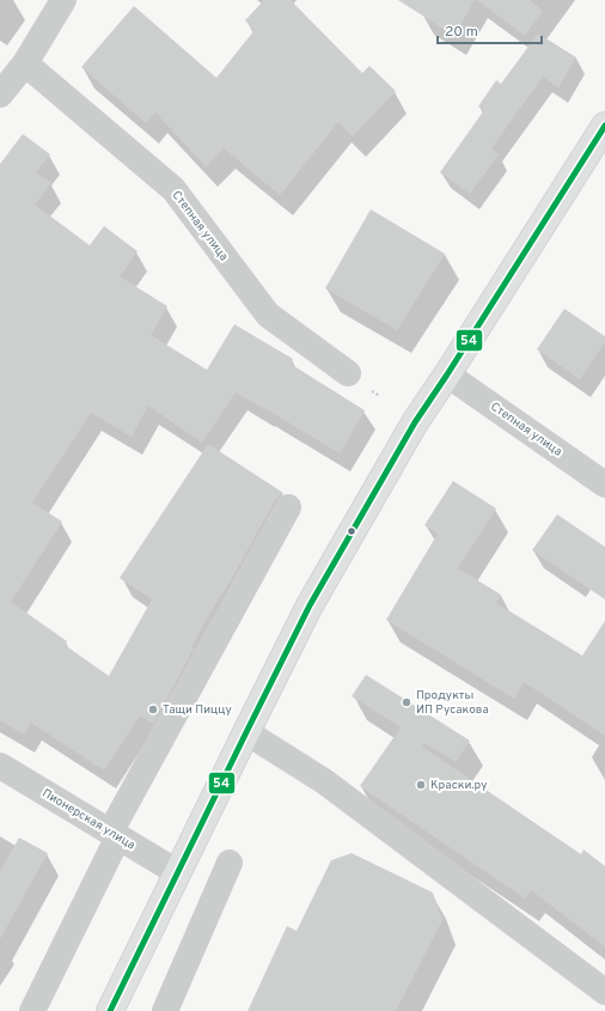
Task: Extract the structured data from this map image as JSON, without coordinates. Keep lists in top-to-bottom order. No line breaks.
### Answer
{"streets":{"street":["Степная улица","Пионерская улица"]},"places":["Продукты ИП Русакова","Тащи Пиццу","Краски.ру"],"lines":["transit line 54"],"scale_bar":"20 m"}
